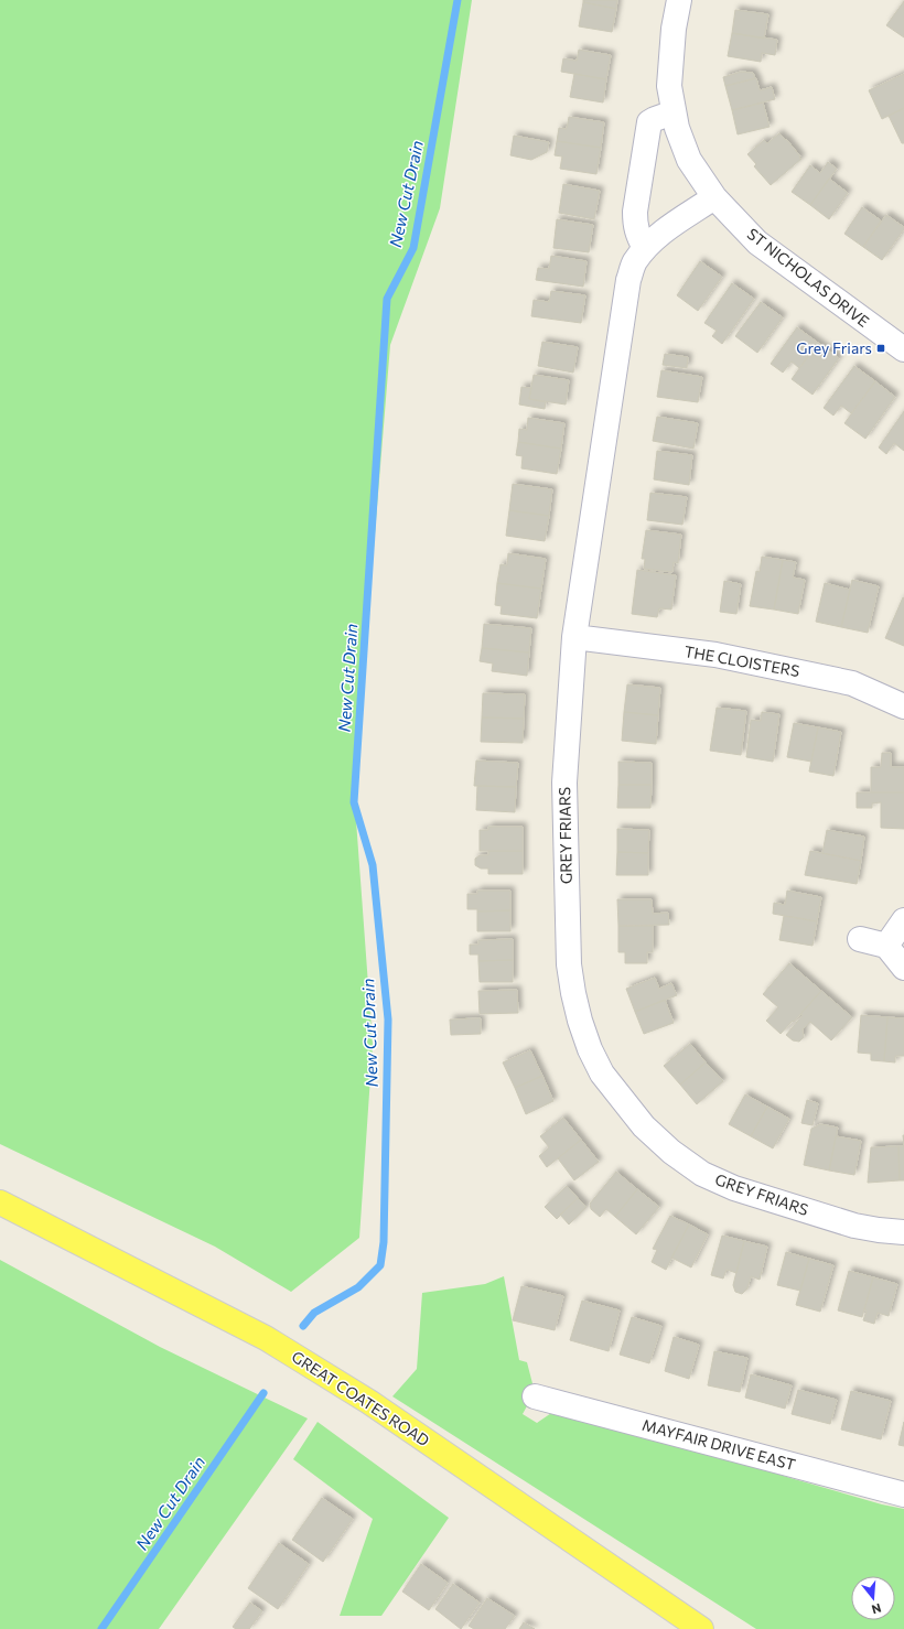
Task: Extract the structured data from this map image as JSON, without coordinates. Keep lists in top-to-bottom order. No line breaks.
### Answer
{"streets":{"main road":["GREAT COATES ROAD"],"street":["ST NICHOLAS DRIVE","THE CLOISTERS","GREY FRIARS","MAYFAIR DRIVE EAST"]},"crossings":[["ST NICHOLAS DRIVE","GREY FRIARS"],["THE CLOISTERS","GREY FRIARS"]],"water":["New Cut Drain"],"places":{"transit":["Grey Friars"]},"north":"bottom"}
